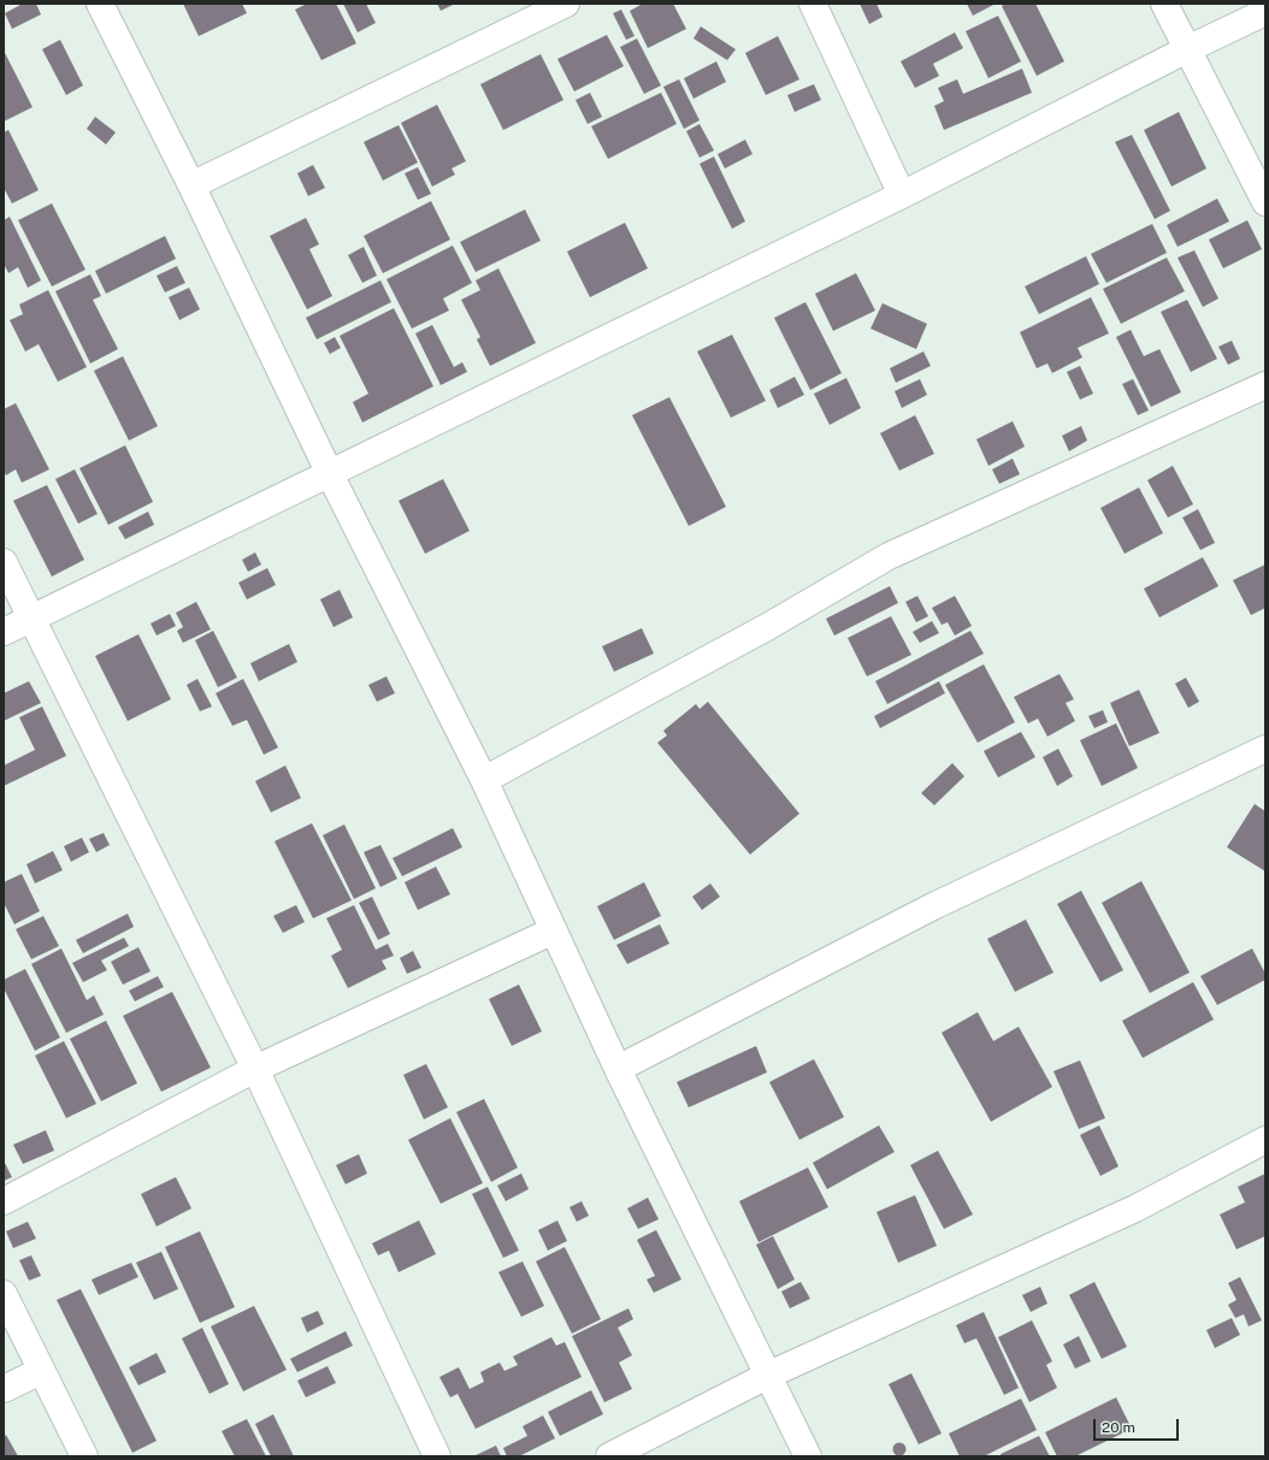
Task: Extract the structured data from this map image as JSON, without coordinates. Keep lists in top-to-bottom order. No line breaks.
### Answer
{"scale_bar":"20 m"}
